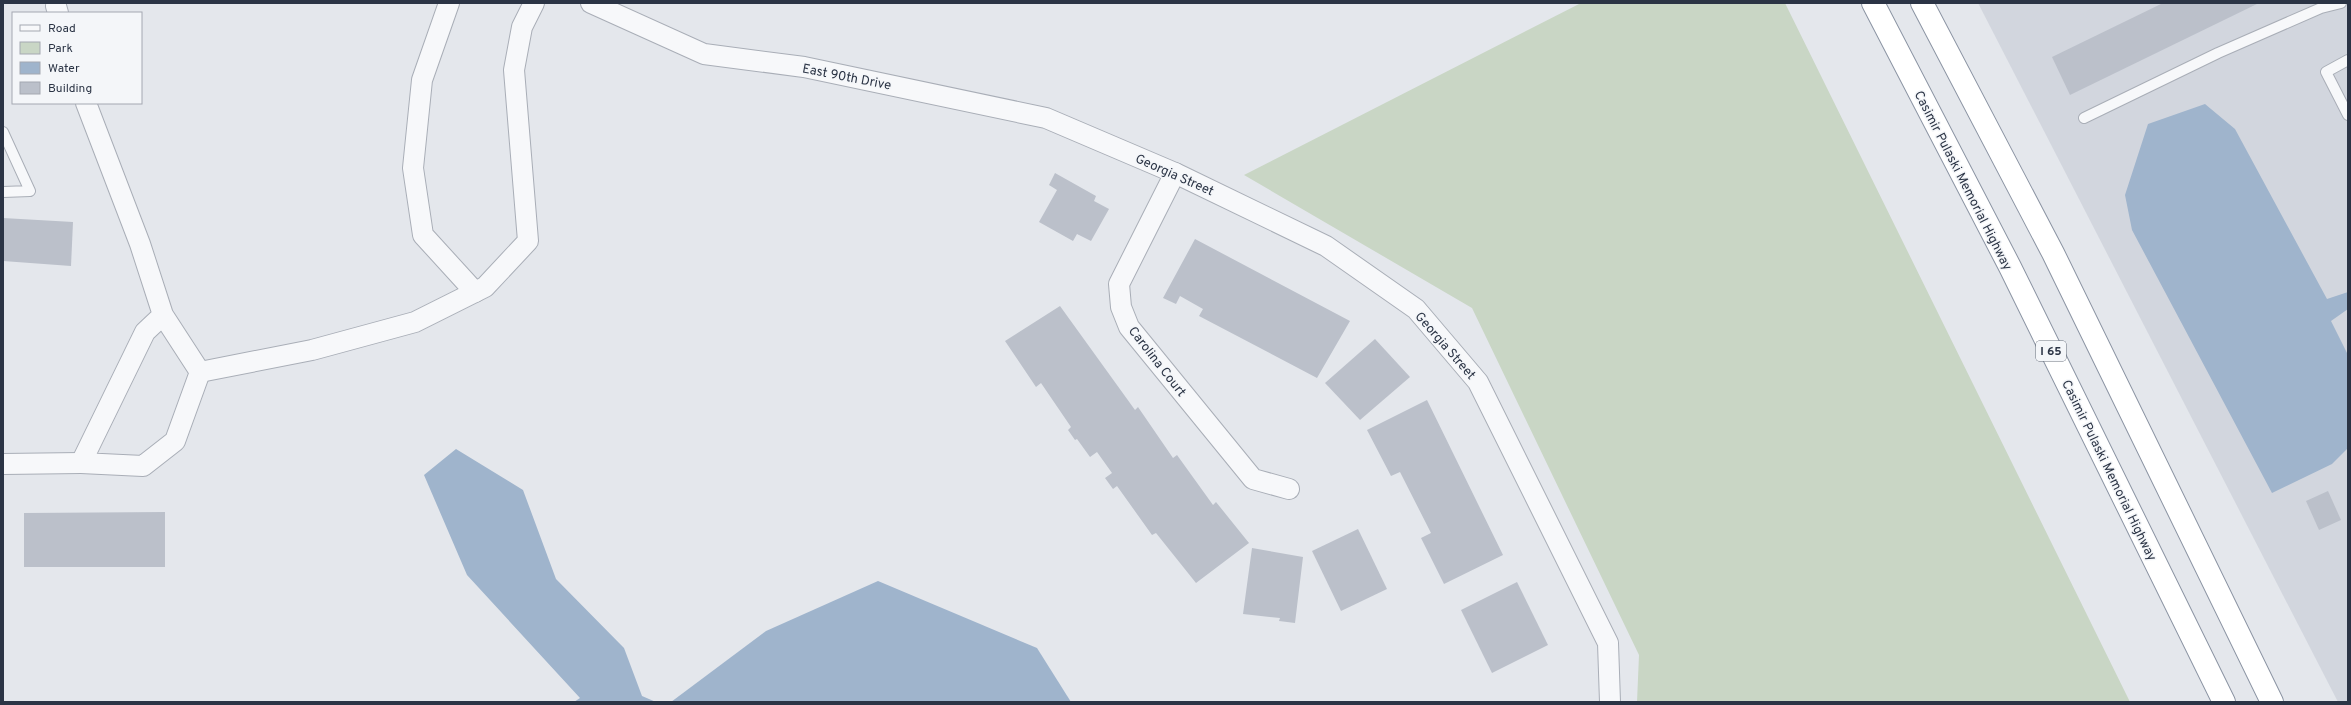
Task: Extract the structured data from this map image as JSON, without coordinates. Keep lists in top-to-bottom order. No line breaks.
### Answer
{"streets":{"highway":["Casimir Pulaski Memorial Highway","I 65"],"street":["East 90th Drive","Georgia Street","Carolina Court"]},"crossings":[["East 90th Drive","Georgia Street"],["Georgia Street","Carolina Court"]],"legend":["Road","Park","Water","Building"]}
